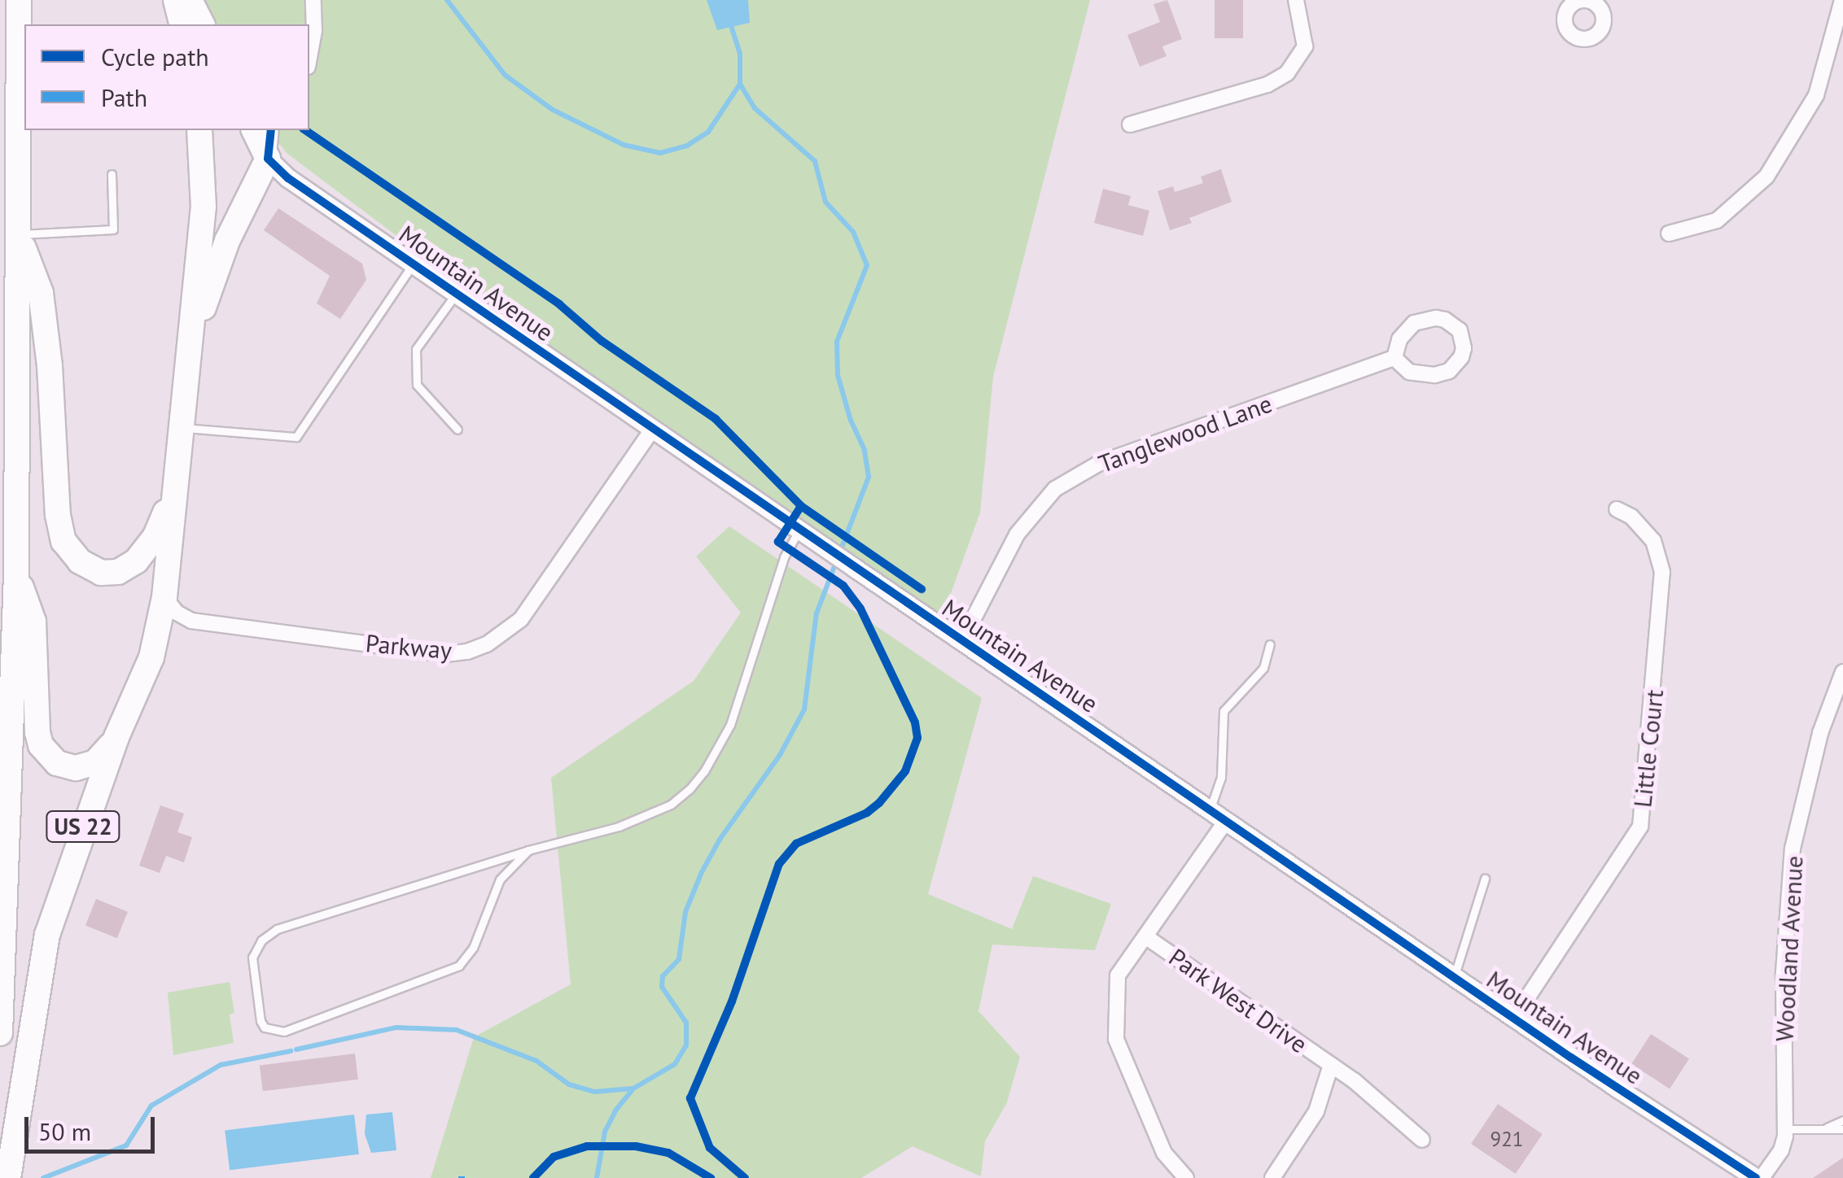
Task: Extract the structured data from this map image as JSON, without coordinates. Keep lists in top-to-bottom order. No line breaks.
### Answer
{"streets":{"highway":["US 22"],"street":["Mountain Avenue","Tanglewood Lane","Parkway","Little Court","Woodland Avenue","Park West Drive"]},"crossings":[["Mountain Avenue","Tanglewood Lane"],["Mountain Avenue","Parkway"],["Mountain Avenue","Little Court"],["Mountain Avenue","Woodland Avenue"],["Mountain Avenue","Park West Drive"],["Parkway","US 22"]],"house_numbers":["921"],"legend":["Cycle path","Path"],"scale_bar":"50 m"}
